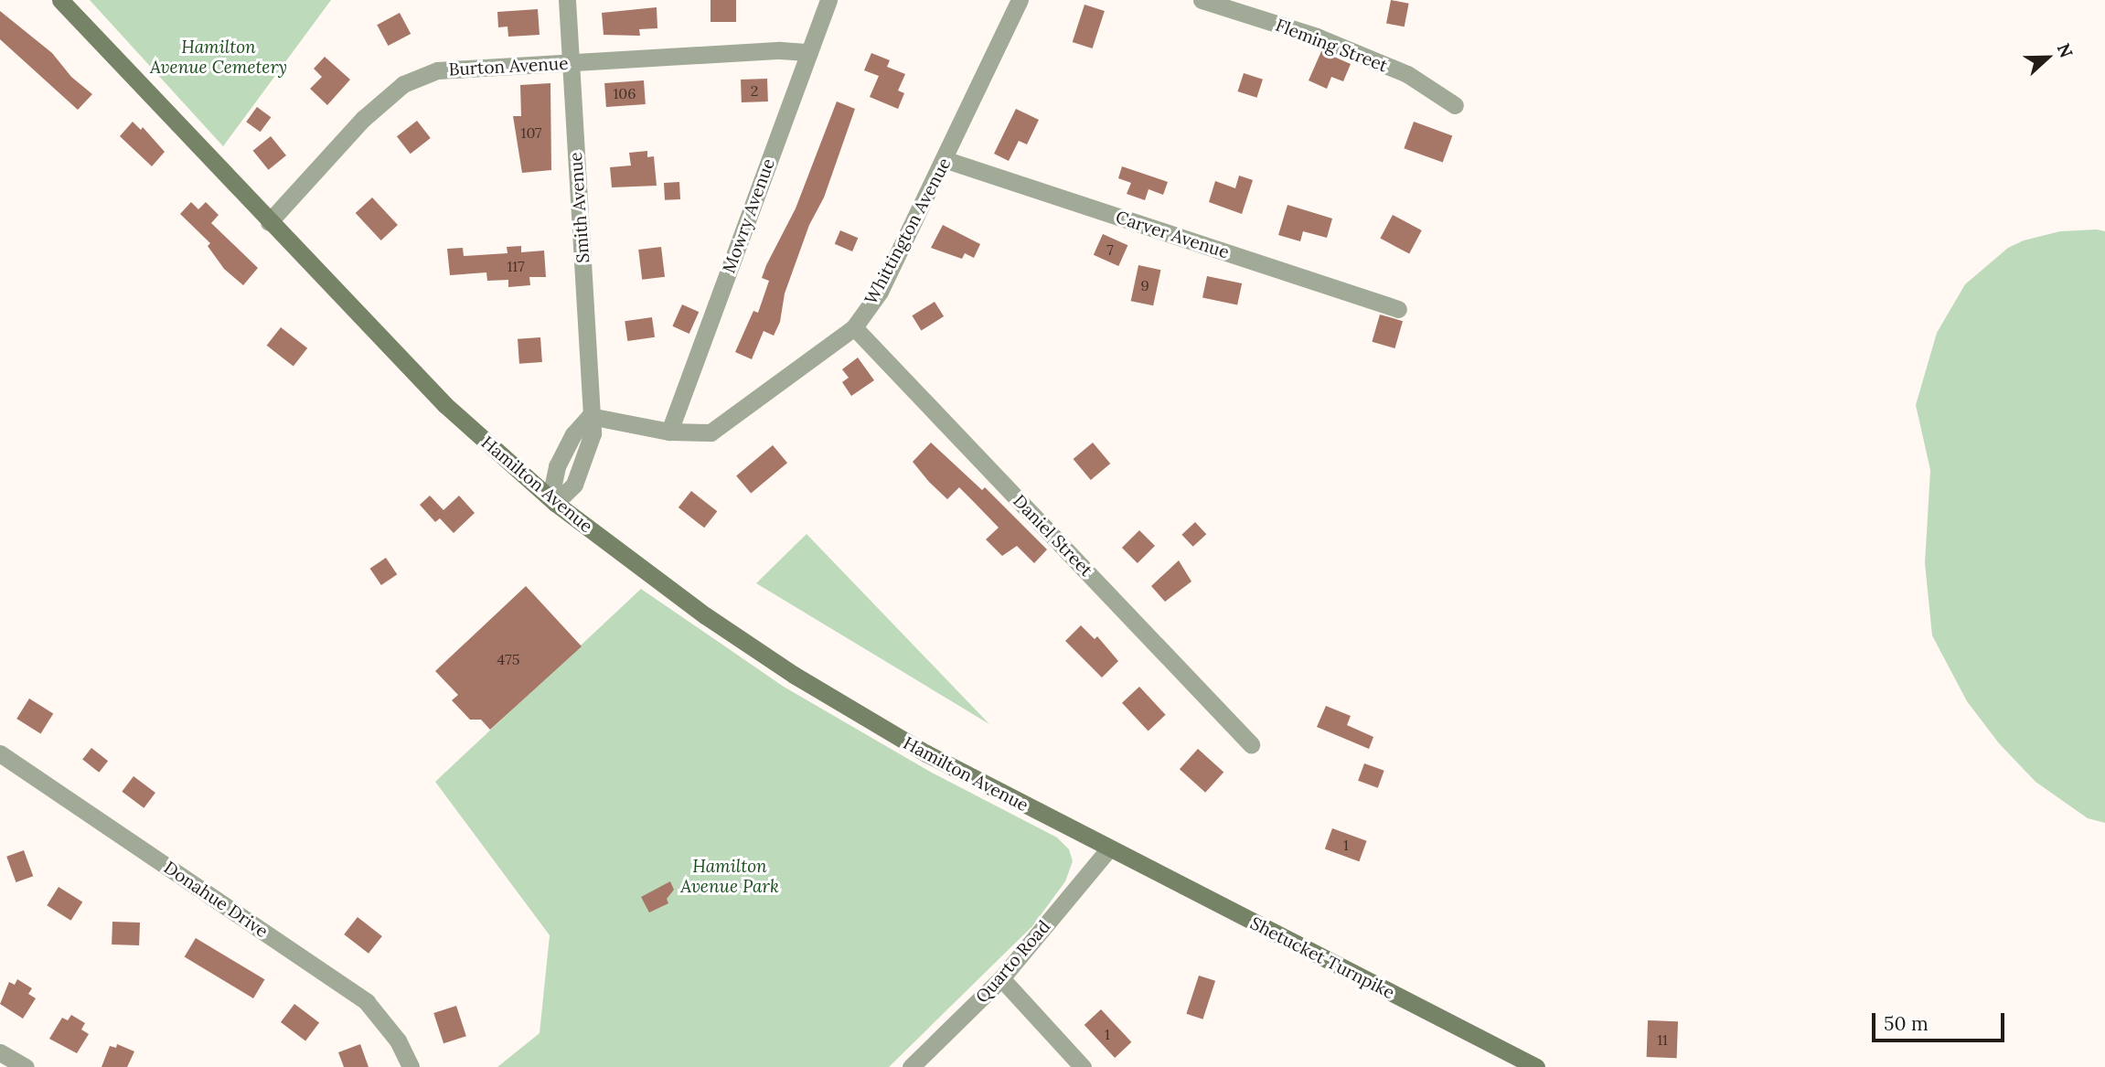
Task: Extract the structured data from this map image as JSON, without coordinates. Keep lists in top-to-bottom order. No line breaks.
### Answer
{"streets":{"main road":["Hamilton Avenue","Shetucket Turnpike"],"street":["Fleming Street","Burton Avenue","Smith Avenue","Mowry Avenue","Whittington Avenue","Carver Avenue","Daniel Street","Donahue Drive","Quarto Road"]},"crossings":[["Burton Avenue","Smith Avenue"],["Burton Avenue","Mowry Avenue"],["Burton Avenue","Hamilton Avenue"],["Smith Avenue","Whittington Avenue"],["Smith Avenue","Hamilton Avenue"],["Mowry Avenue","Whittington Avenue"],["Whittington Avenue","Carver Avenue"],["Whittington Avenue","Daniel Street"],["Hamilton Avenue","Shetucket Turnpike"],["Hamilton Avenue","Quarto Road"],["Shetucket Turnpike","Quarto Road"]],"parks":["Hamilton Avenue Cemetery","Hamilton Avenue Park"],"house_numbers":["2","106","107","7","117","9","475","1","1","11"],"scale_bar":"50 m","north":"right"}
